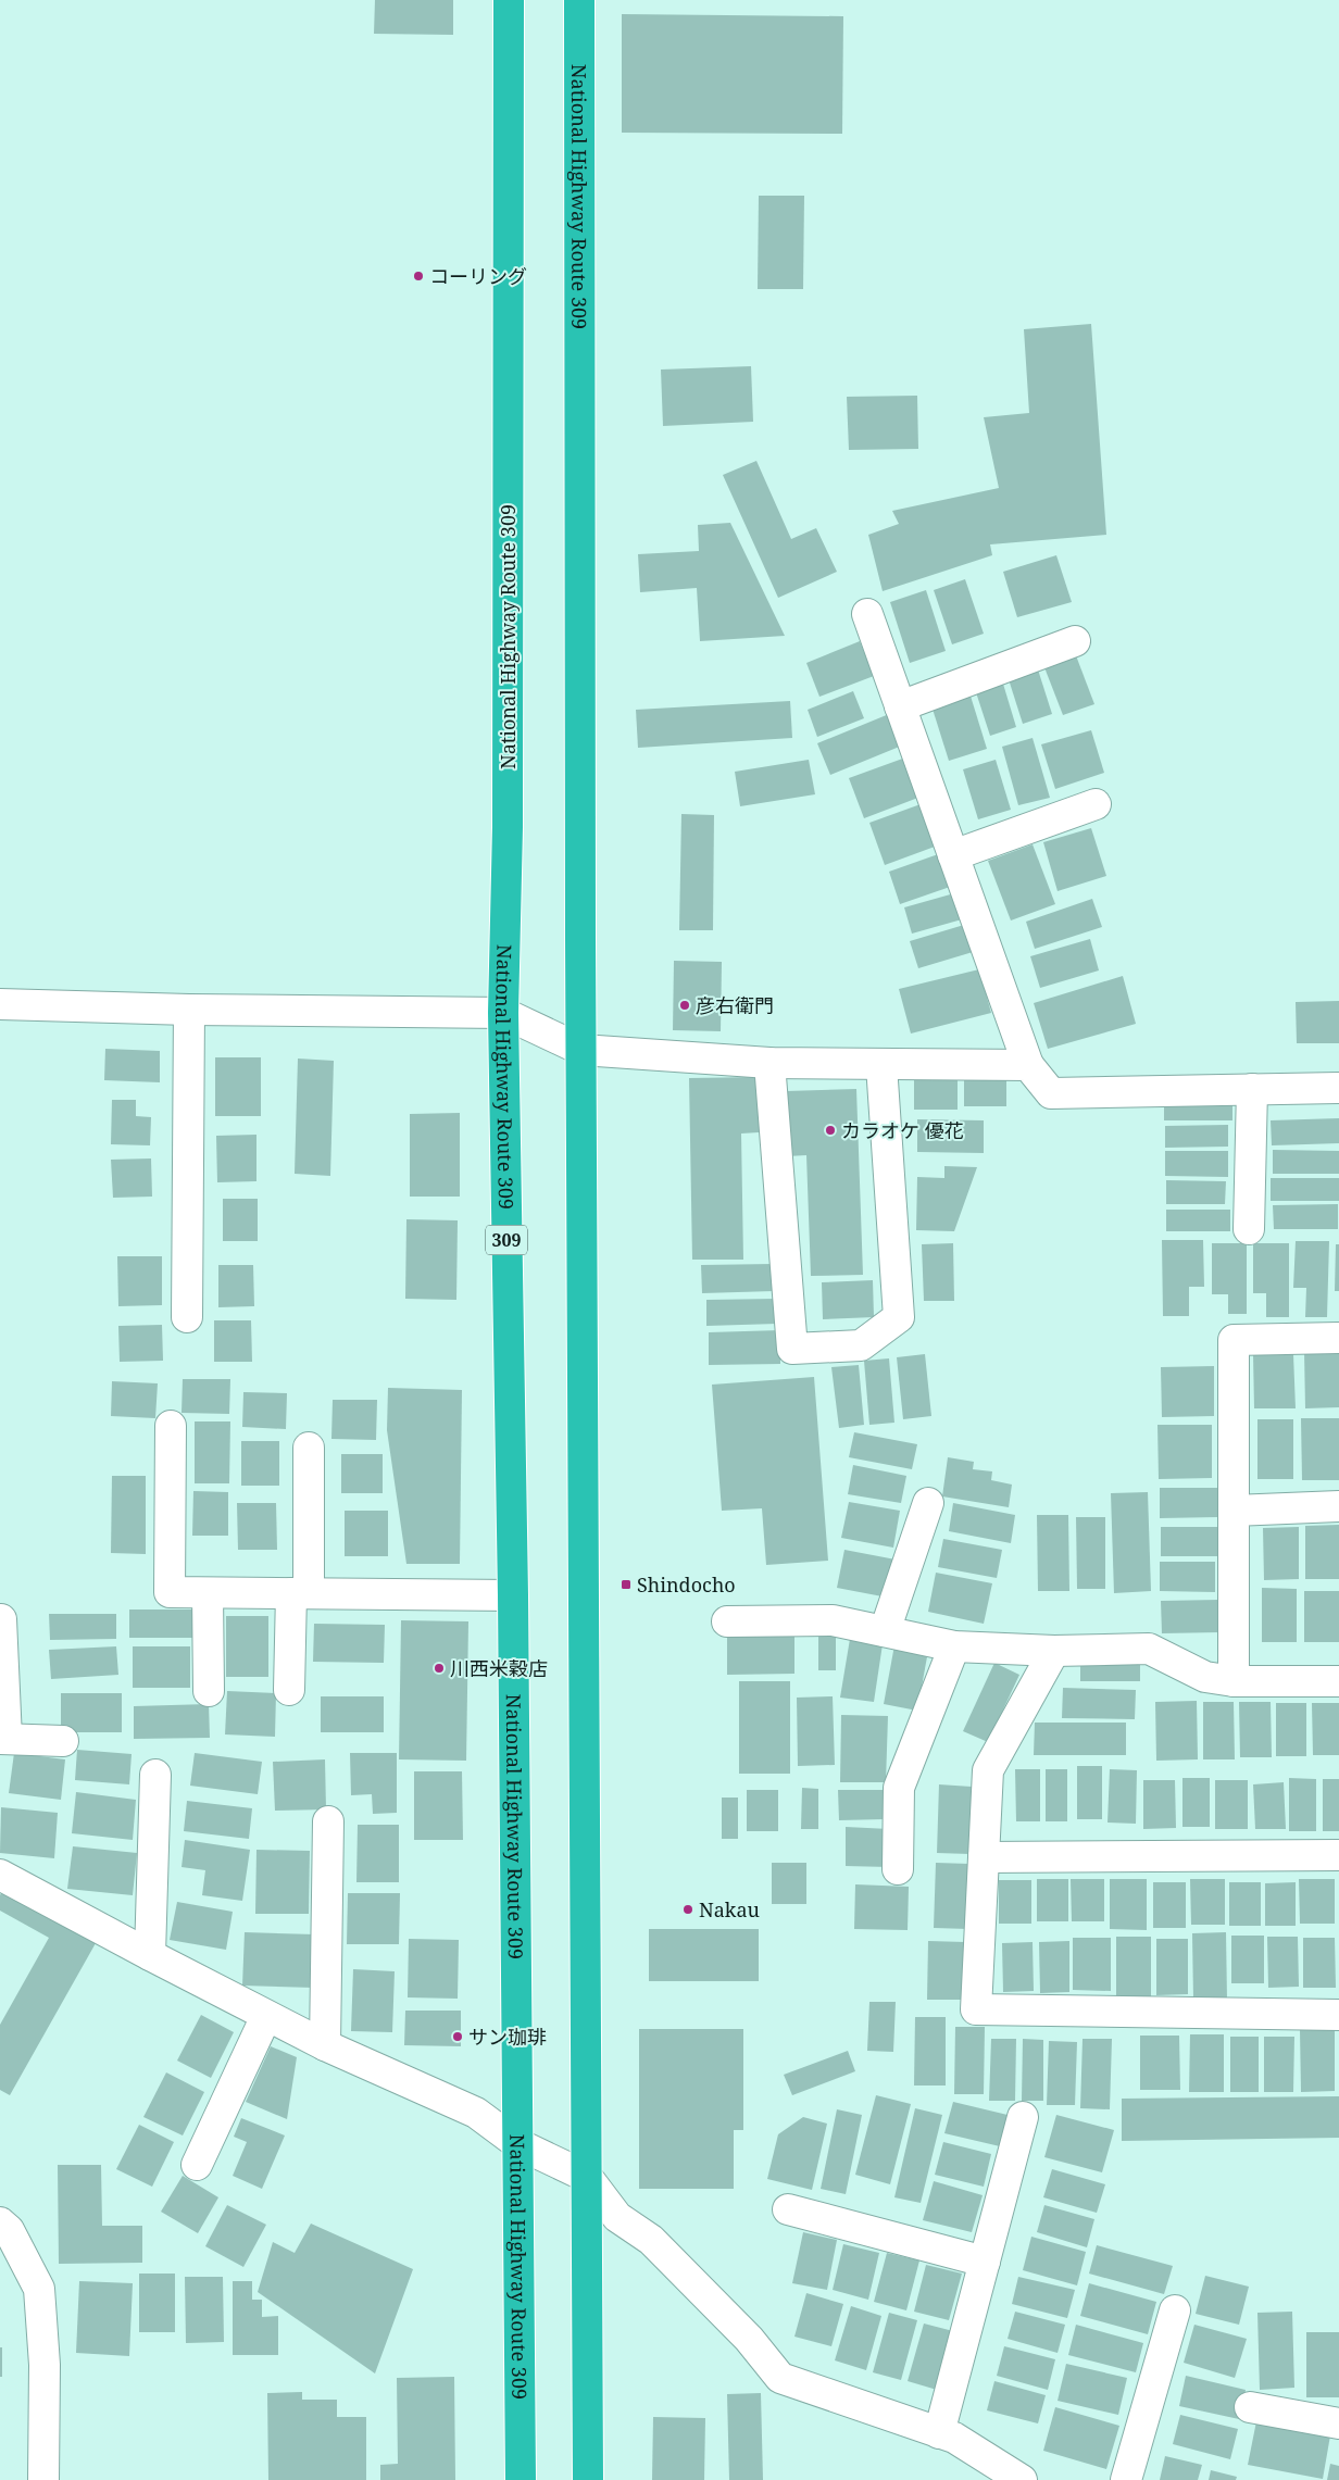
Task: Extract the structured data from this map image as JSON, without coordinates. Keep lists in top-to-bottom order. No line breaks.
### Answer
{"streets":{"highway":["National Highway Route 309","309"]},"places":{"other":["コーリング","彦右衛門","カラオケ 優花","川西米穀店","Nakau","サン珈琲"],"transit":["Shindocho"]}}
